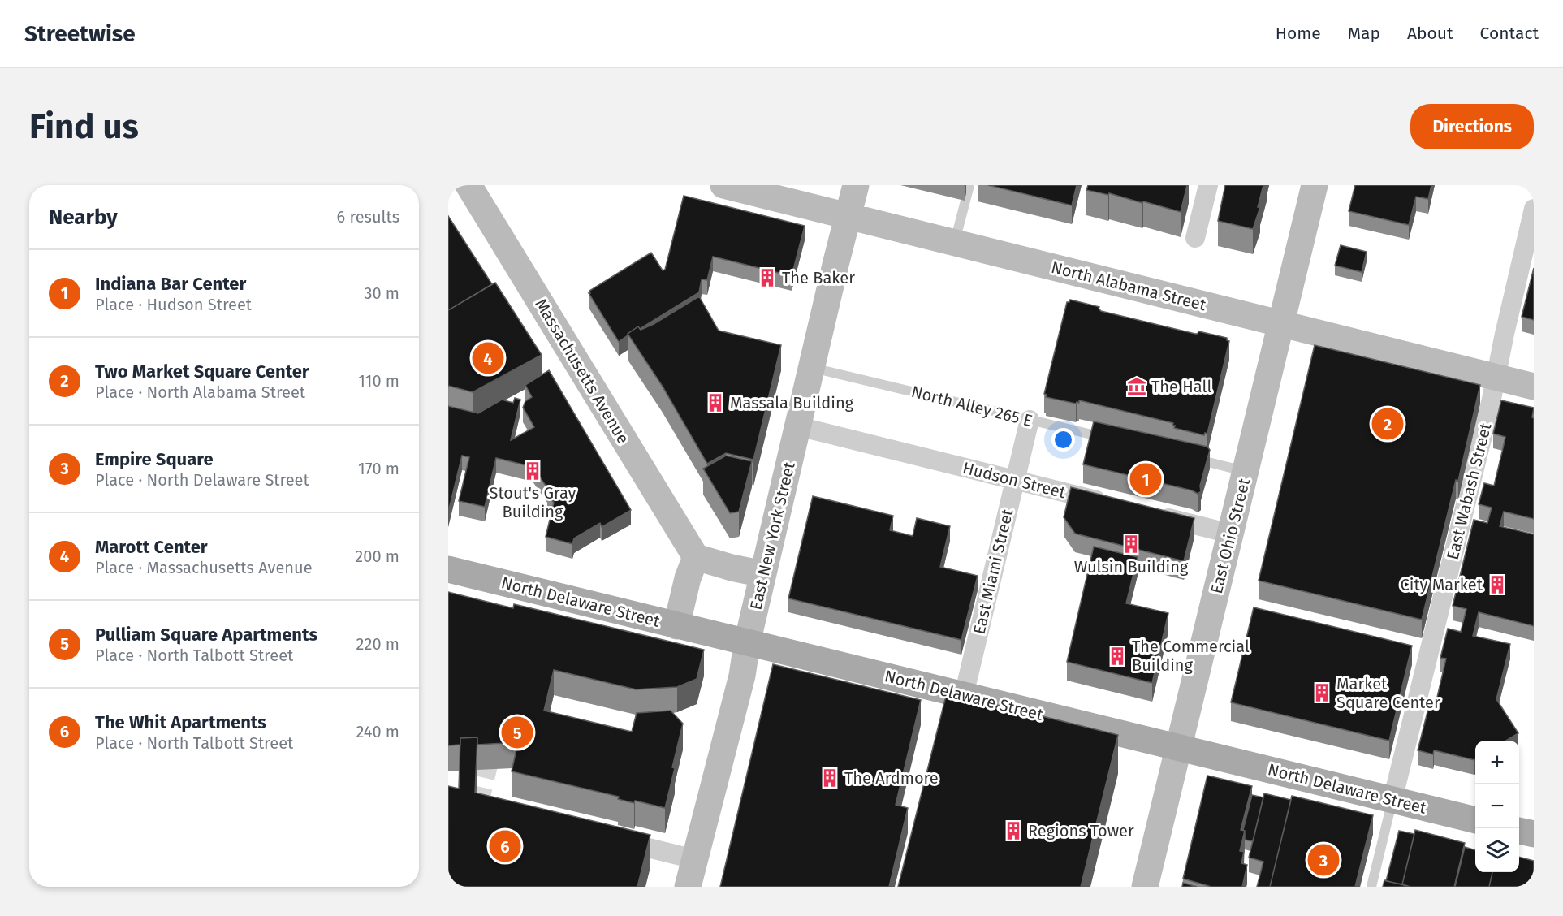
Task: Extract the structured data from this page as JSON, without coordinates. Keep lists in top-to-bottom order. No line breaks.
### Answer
{"streets":{"main road":["North Alabama Street","Massachusetts Avenue","East New York Street","East Ohio Street","North Delaware Street"],"street":["Hudson Street","East Wabash Street","East Miami Street"],"lane":["North Alley 265 E"]},"crossings":[["North Alabama Street","East Wabash Street"],["North Alabama Street","East New York Street"],["North Alabama Street","East Ohio Street"],["North Alley 265 E","East New York Street"],["North Alley 265 E","East Miami Street"],["Hudson Street","East New York Street"],["Hudson Street","East Miami Street"],["East Wabash Street","North Delaware Street"],["East New York Street","North Delaware Street"],["East Ohio Street","North Delaware Street"],["East Miami Street","North Delaware Street"]],"places":{"building":["The Baker","Massala Building","Stout's Gray Building","Wulsin Building","City Market","The Commercial Building","Market Square Center","The Ardmore","Regions Tower"],"museum":["The Hall"]},"page":{"header":"Streetwise","nav":["Home","Map","About","Contact"],"buttons":"Directions","title":"Find us","heading":["Nearby","6 results"],"list":[{"mark":"1","name":"Indiana Bar Center","note":"Place · Hudson Street","value":"30 m"},{"mark":"2","name":"Two Market Square Center","note":"Place · North Alabama Street","value":"110 m"},{"mark":"3","name":"Empire Square","note":"Place · North Delaware Street","value":"170 m"},{"mark":"4","name":"Marott Center","note":"Place · Massachusetts Avenue","value":"200 m"},{"mark":"5","name":"Pulliam Square Apartments","note":"Place · North Talbott Street","value":"220 m"},{"mark":"6","name":"The Whit Apartments","note":"Place · North Talbott Street","value":"240 m"}],"pins":["4","2","1","5","6","3"],"map_buttons":["+","−"]}}
